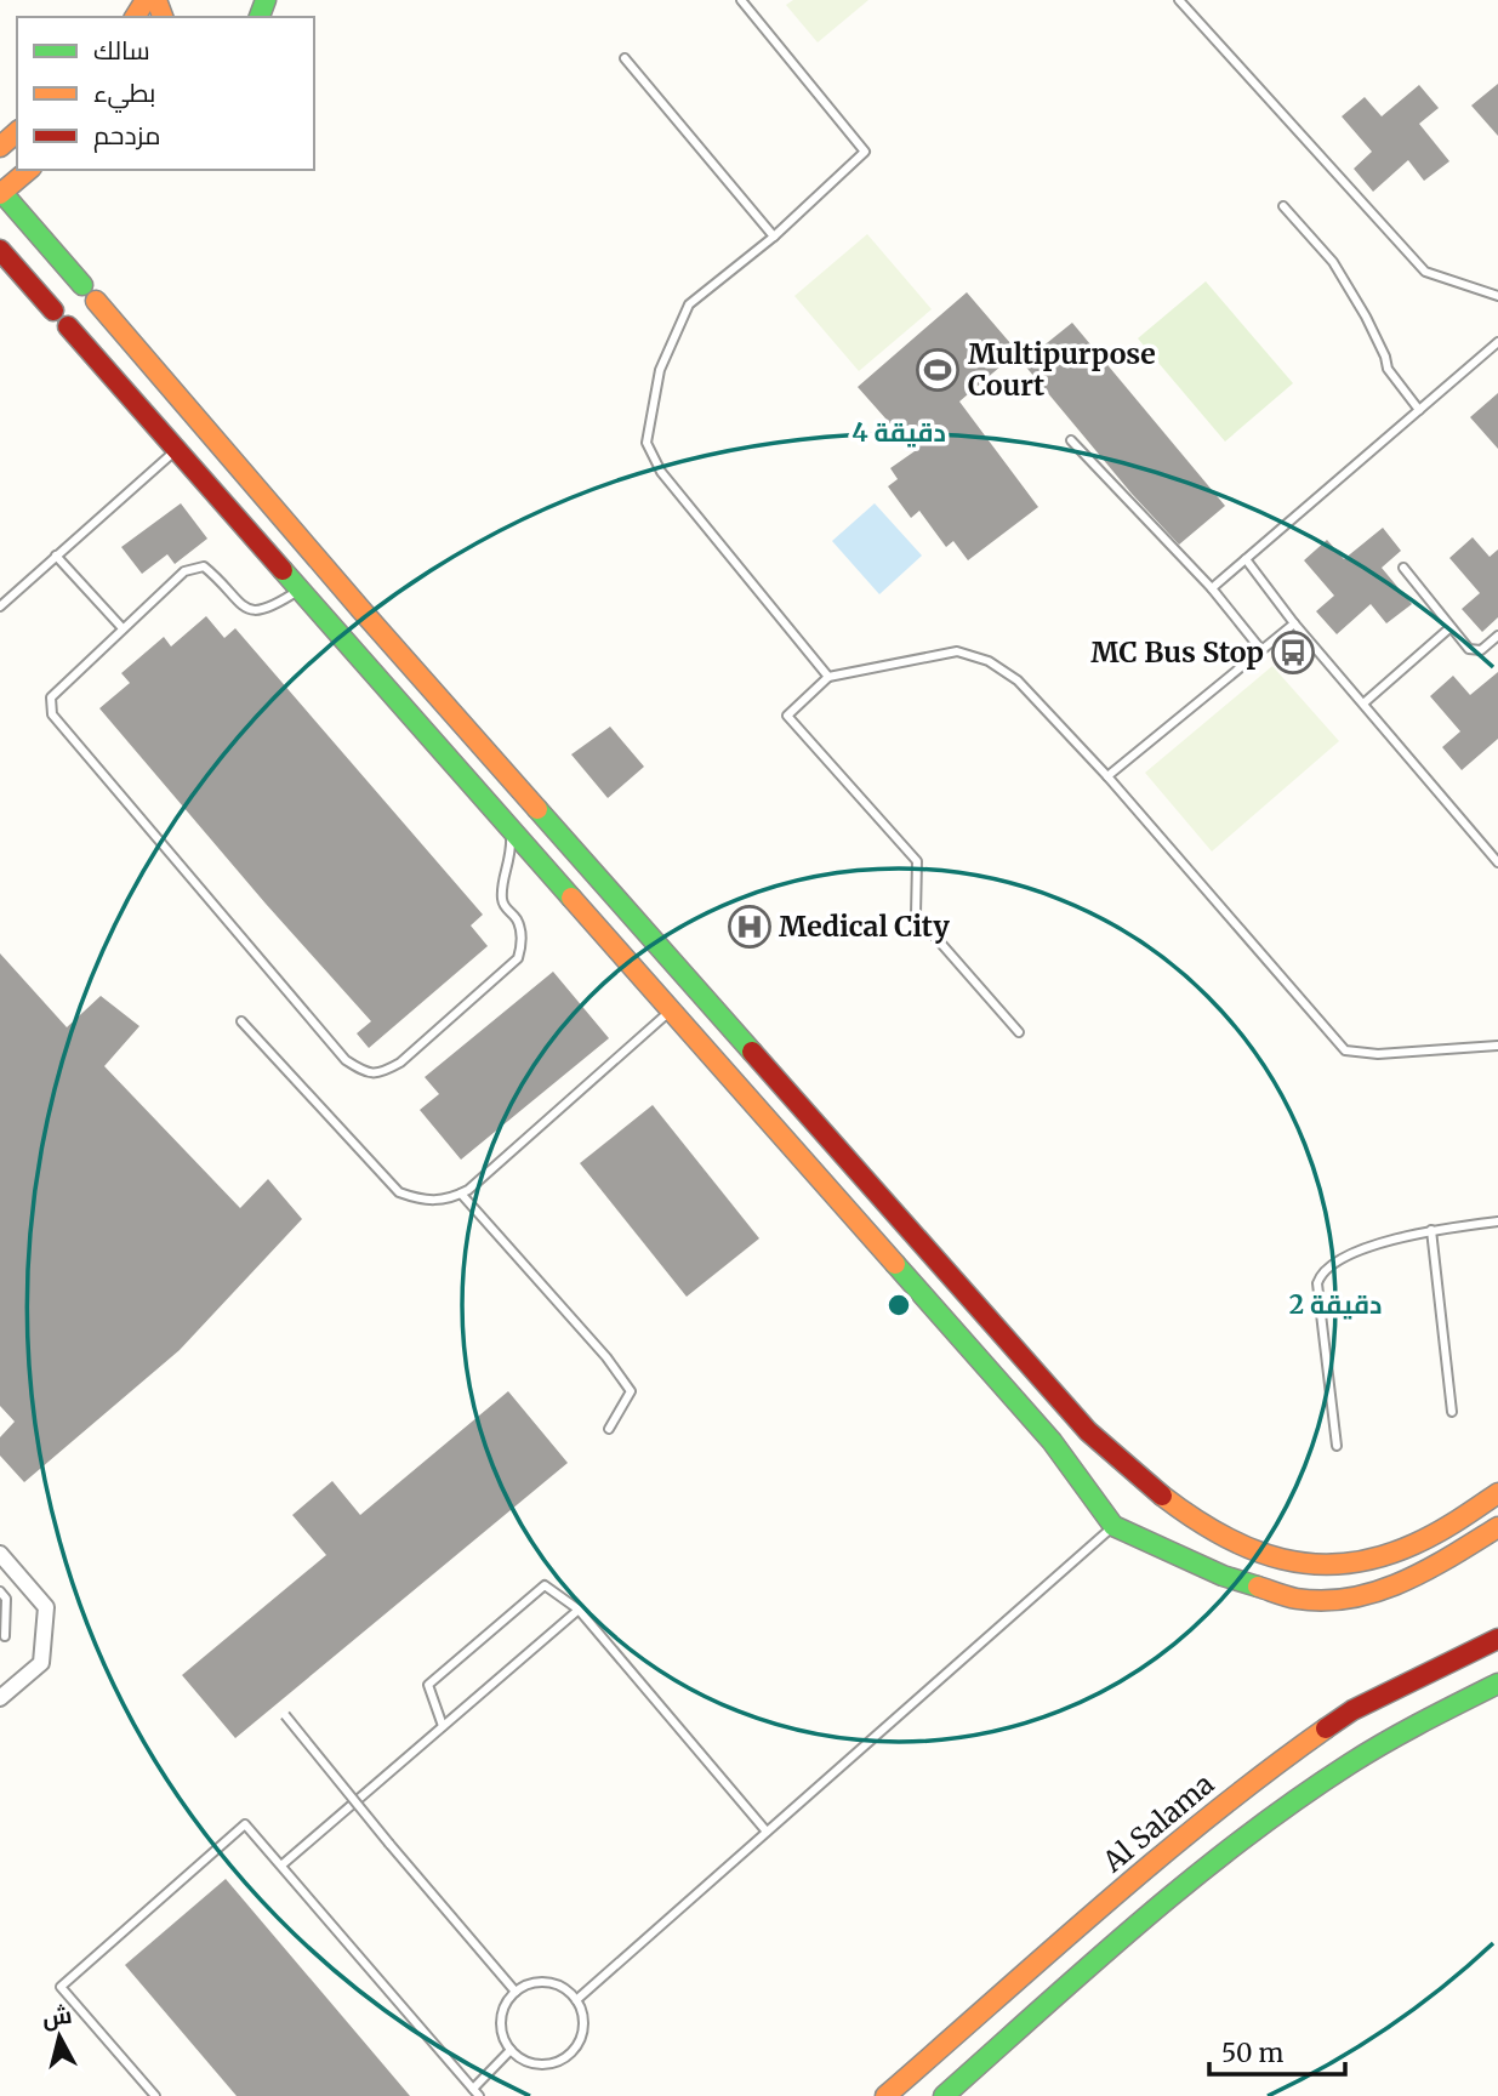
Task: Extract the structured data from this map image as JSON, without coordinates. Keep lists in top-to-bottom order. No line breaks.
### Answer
{"streets":{"street":["Al Salama"]},"places":{"sports":["Multipurpose Court"],"bus stop":["MC Bus Stop"],"hospital":["Medical City"]},"legend":["سالك","بطيء","مزدحم"],"scale_bar":"50 m","north":"top","rings":["4 دقيقة","2 دقيقة"]}
